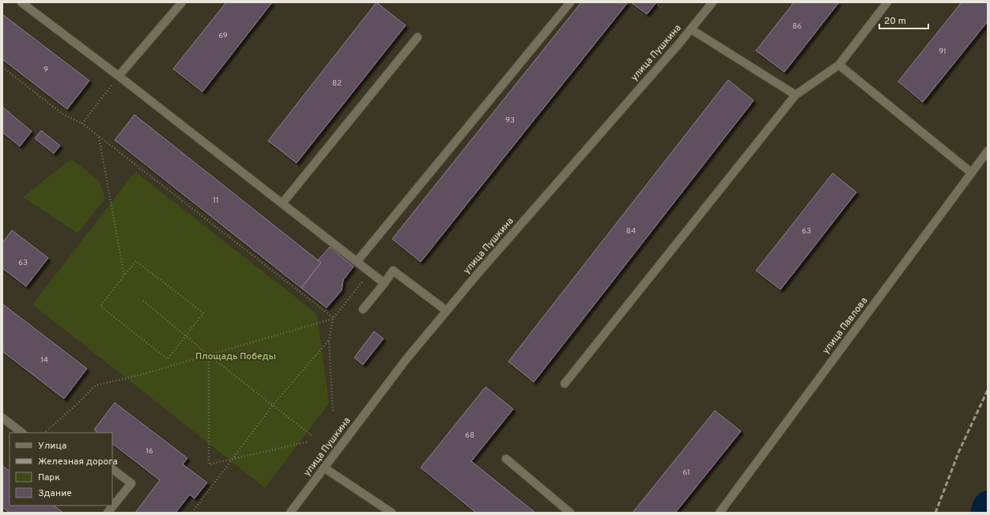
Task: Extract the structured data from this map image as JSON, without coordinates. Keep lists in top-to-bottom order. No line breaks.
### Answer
{"streets":{"street":["улица Пушкина","улица Павлова"]},"parks":["Площадь Победы"],"house_numbers":["86","69","91","9","82","93","11","84","63","63","14","68","16","61"],"legend":["Улица","Железная дорога","Парк","Здание"],"scale_bar":"20 m"}
